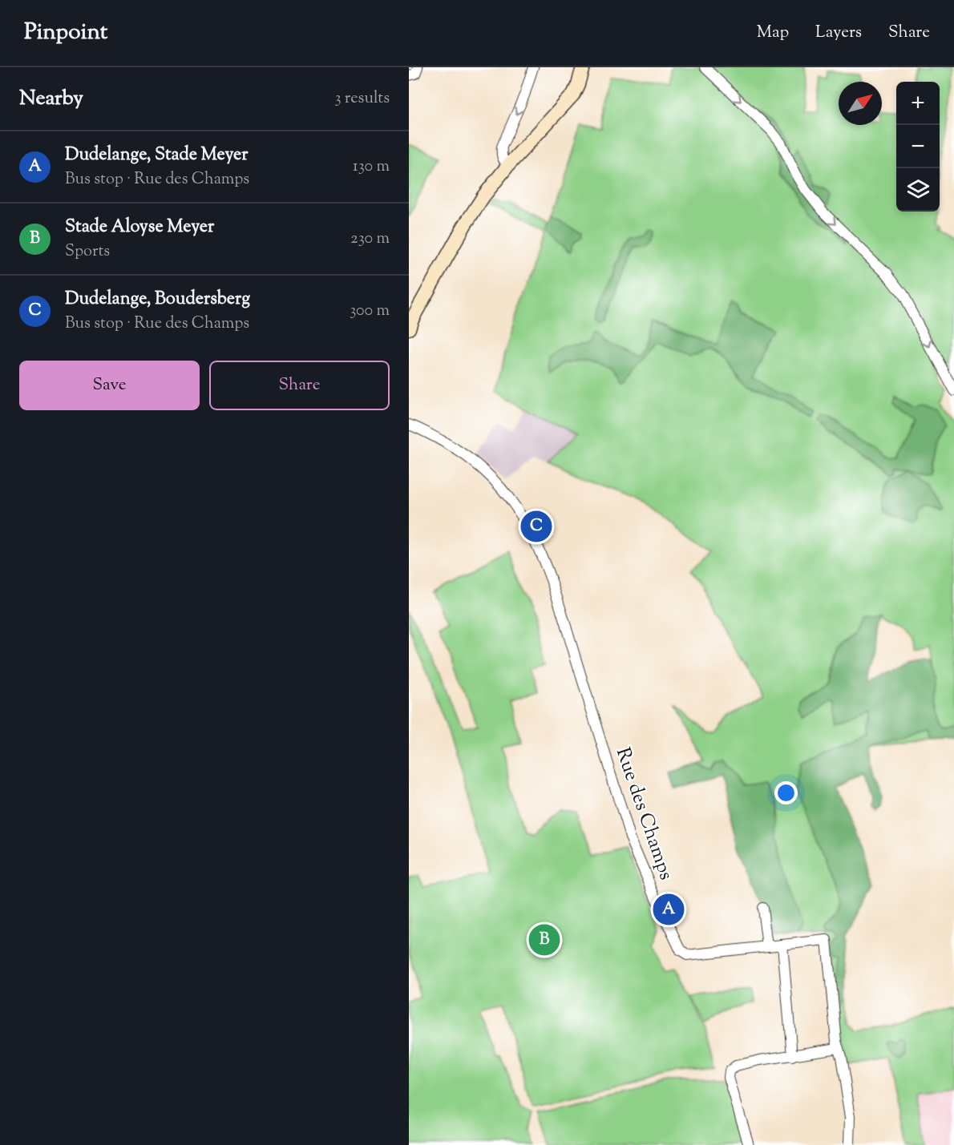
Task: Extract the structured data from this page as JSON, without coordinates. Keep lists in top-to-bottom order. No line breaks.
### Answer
{"streets":{"street":["Rue des Champs"]},"north":"top right","page":{"header":"Pinpoint","nav":["Map","Layers","Share"],"heading":["Nearby","3 results"],"map_buttons":["+","−"],"list":[{"mark":"A","name":"Dudelange, Stade Meyer","note":"Bus stop · Rue des Champs","value":"130 m"},{"mark":"B","name":"Stade Aloyse Meyer","note":"Sports","value":"230 m"},{"mark":"C","name":"Dudelange, Boudersberg","note":"Bus stop · Rue des Champs","value":"300 m"}],"buttons":["Save","Share"],"pins":["C","A","B"]}}
